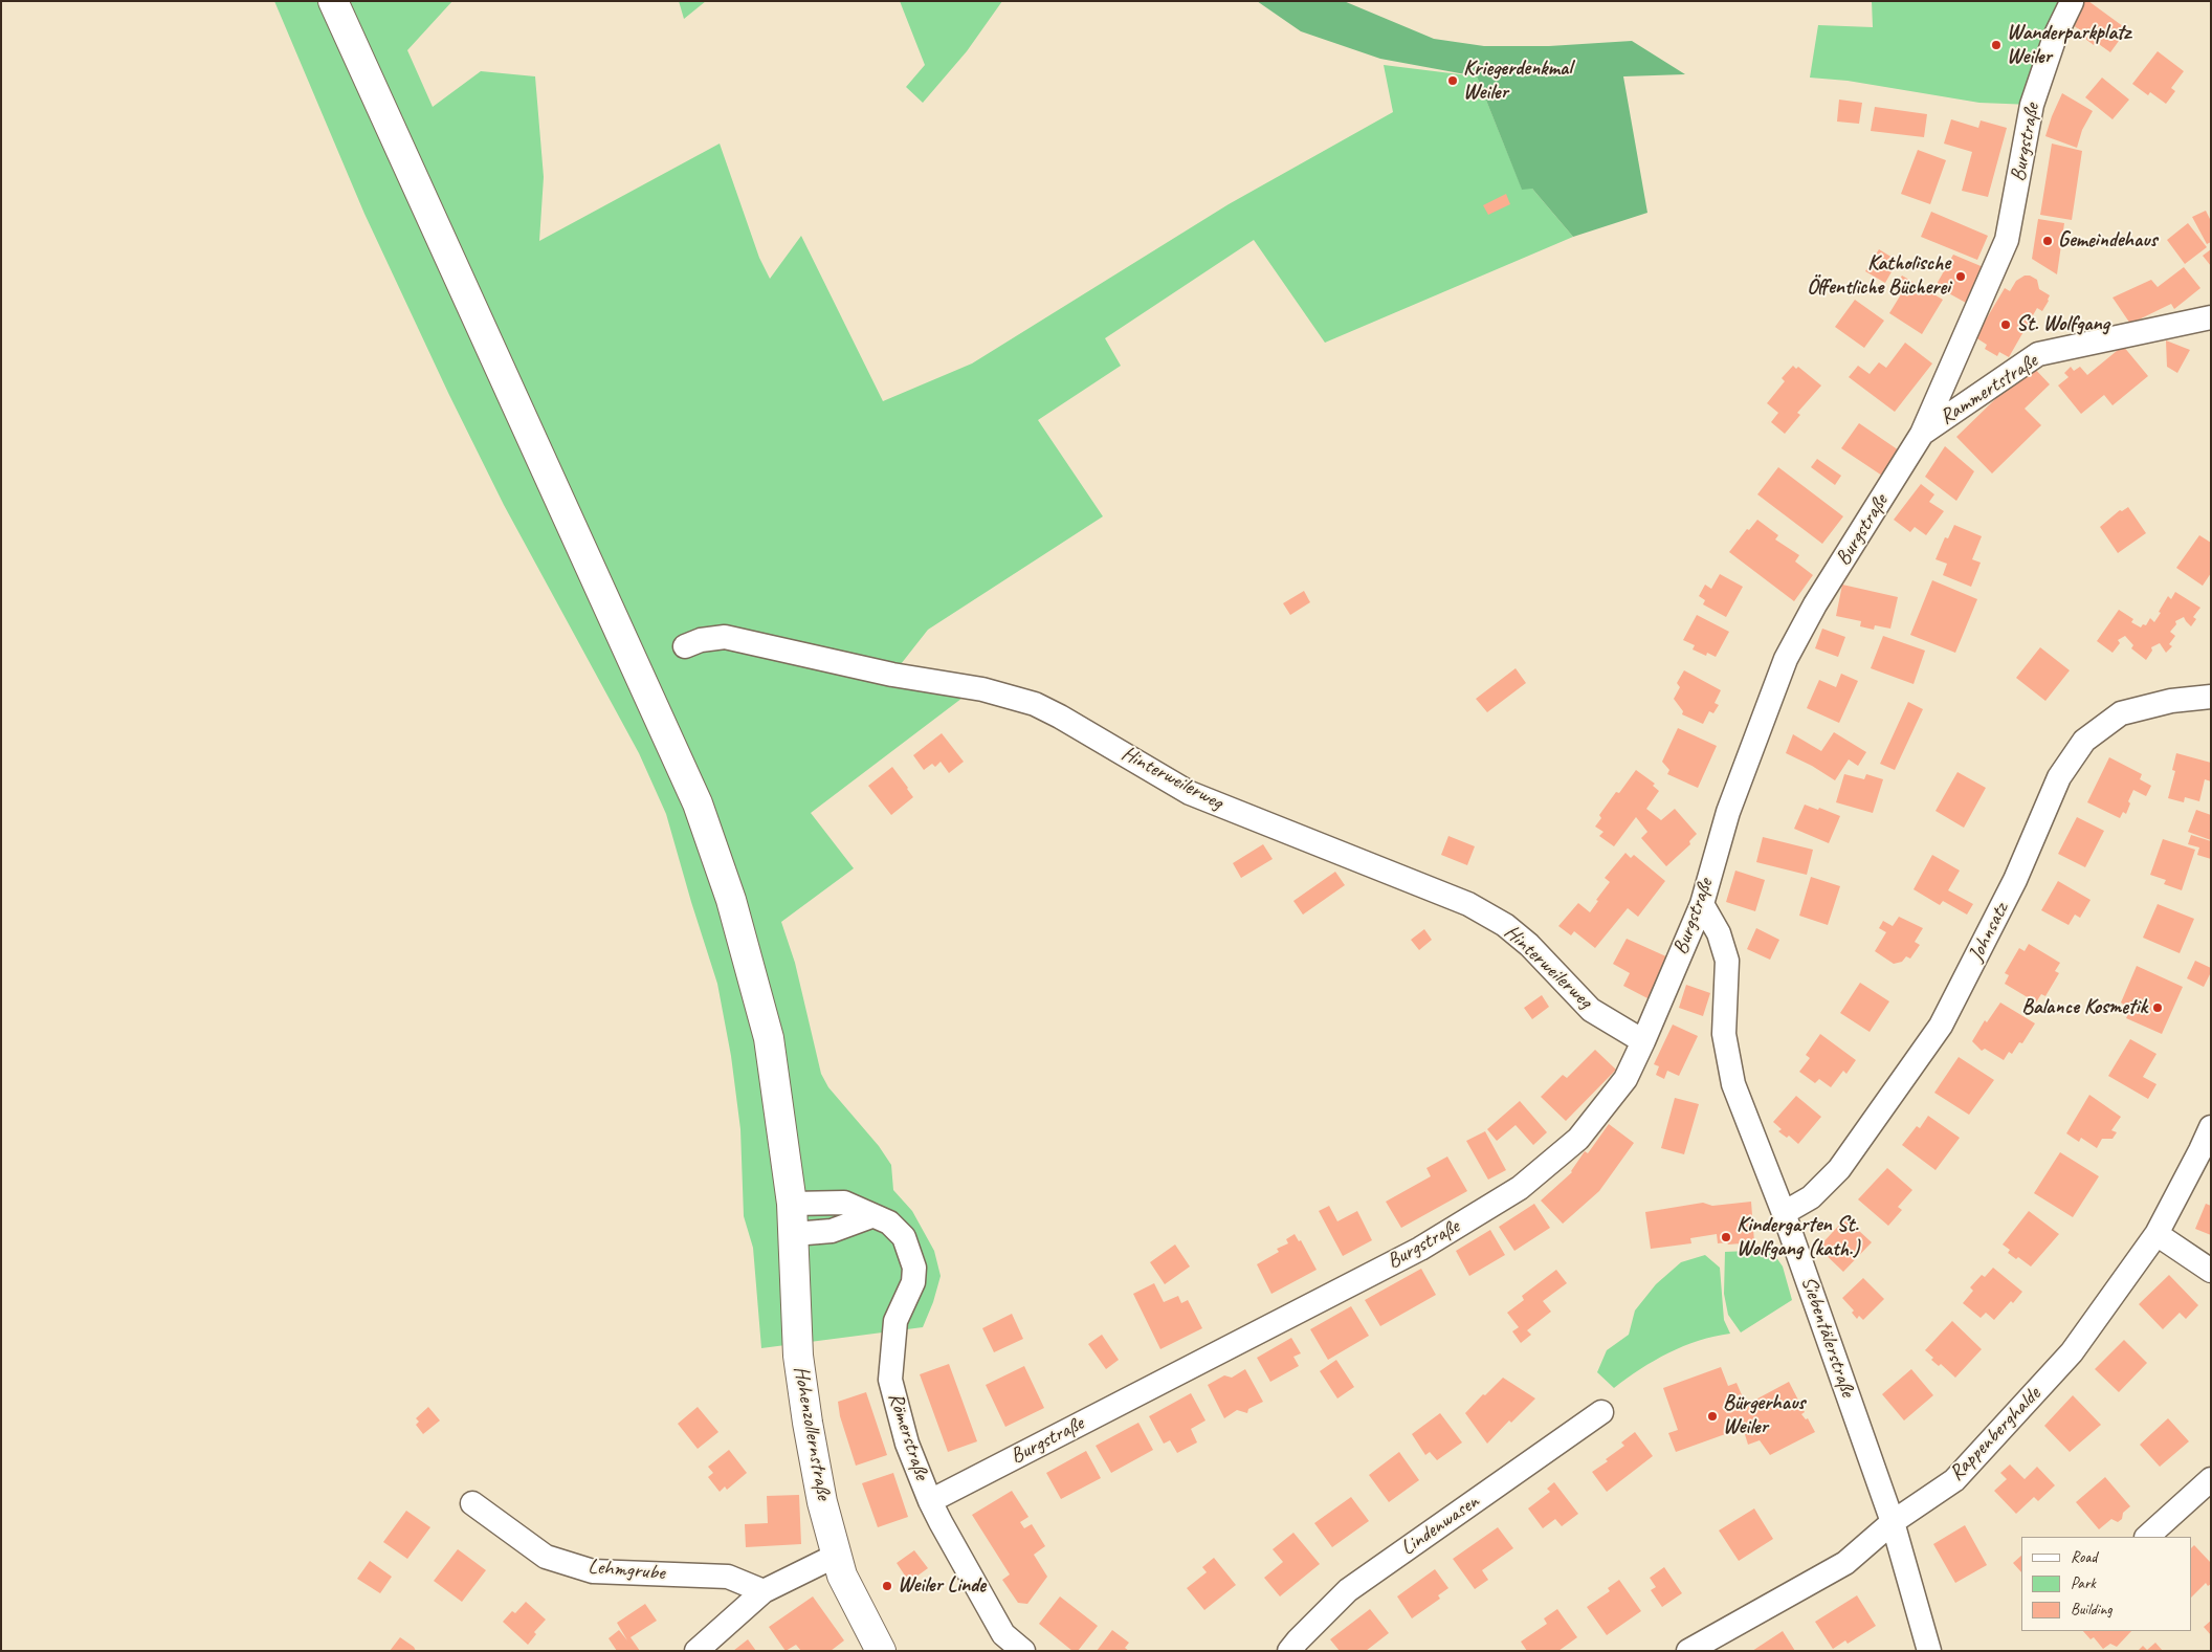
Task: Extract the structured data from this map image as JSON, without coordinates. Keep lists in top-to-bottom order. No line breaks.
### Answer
{"streets":{"main road":["Hohenzollernstraße"],"street":["Burgstraße","Rammertstraße","Hinterweilerweg","Johnsatz","Siebentälerstraße","Rappenberghalde","Römerstraße","Lindenwasen","Lehmgrube"]},"crossings":[["Burgstraße","Rammertstraße"],["Burgstraße","Hinterweilerweg"],["Burgstraße","Siebentälerstraße"],["Burgstraße","Römerstraße"],["Johnsatz","Siebentälerstraße"],["Siebentälerstraße","Rappenberghalde"],["Hohenzollernstraße","Römerstraße"]],"places":["Wanderparkplatz Weiler","Kriegerdenkmal Weiler","Gemeindehaus","Katholische Öffentliche Bücherei","St. Wolfgang","Balance Kosmetik","Kindergarten St. Wolfgang (kath.)","Bürgerhaus Weiler","Weiler Linde"],"legend":["Road","Park","Building"]}
